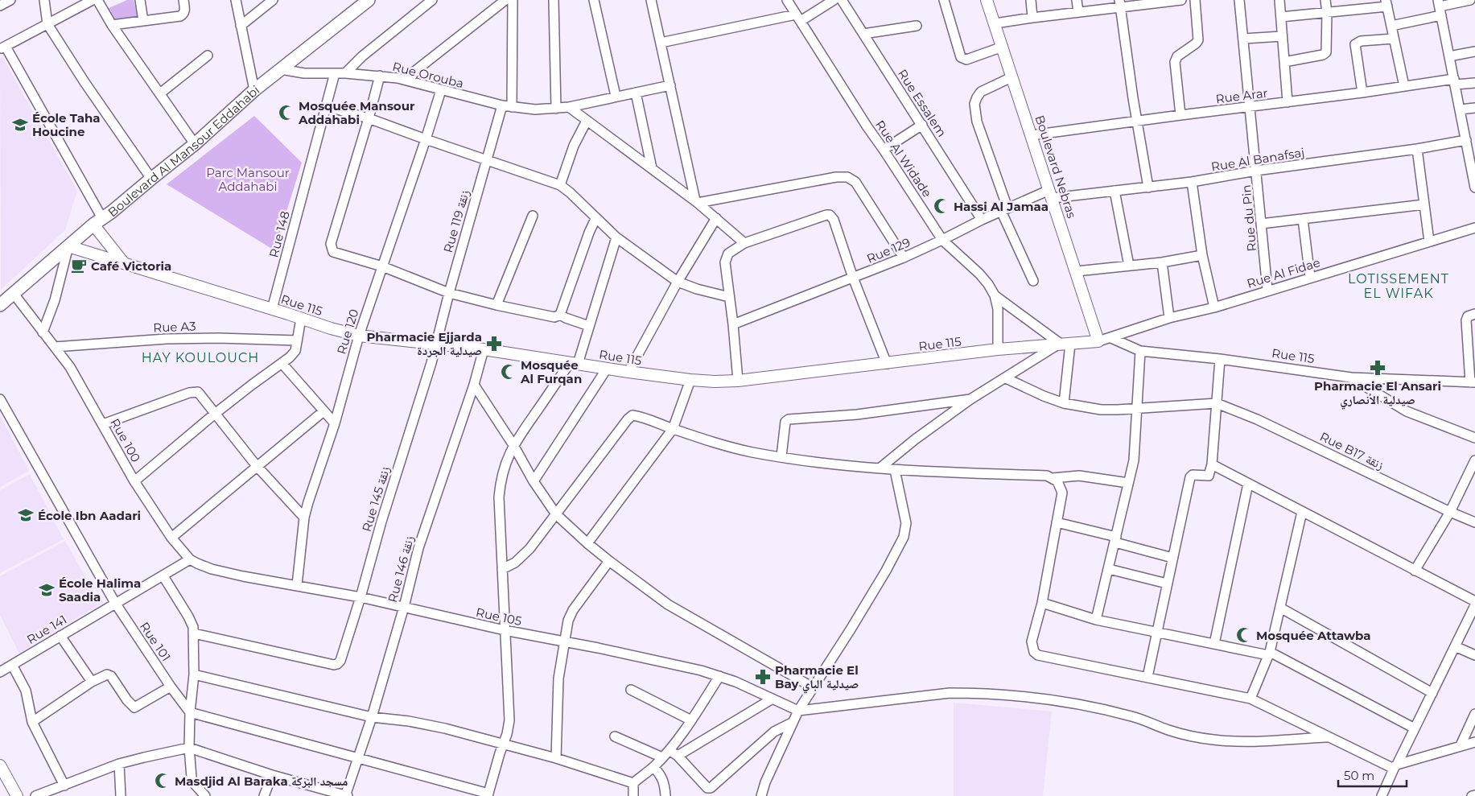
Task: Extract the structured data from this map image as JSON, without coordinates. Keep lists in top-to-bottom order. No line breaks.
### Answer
{"streets":{"main road":["Boulevard Al Mansour Eddahabi"],"street":["Rue Orouba","Rue Arar","Rue Essalem","Rue Al Widade","Rue Al Banafsaj","Boulevard Nebras","Rue du Pin","Rue 119 زنقة","Rue 148","Rue 129","Rue Al Fidae","Rue 115","Rue A3","Rue 120","Rue 100","Rue B17 زنقة","Rue 145 زنقة","Rue 146 زنقة","Rue 105","Rue 141","Rue 101"]},"crossings":[["Rue Orouba","Boulevard Al Mansour Eddahabi"],["Rue Orouba","Rue 119 زنقة"],["Rue Orouba","Rue 148"],["Rue Orouba","Rue 120"],["Rue Arar","Boulevard Nebras"],["Rue Arar","Rue du Pin"],["Rue Essalem","Rue 129"],["Boulevard Al Mansour Eddahabi","Rue 115"],["Boulevard Al Mansour Eddahabi","Rue 100"],["Rue Al Widade","Rue 129"],["Rue Al Widade","Rue 115"],["Rue Al Banafsaj","Boulevard Nebras"],["Rue Al Banafsaj","Rue du Pin"],["Rue Al Banafsaj","Rue 129"],["Boulevard Nebras","Rue 129"],["Boulevard Nebras","Rue Al Fidae"],["Boulevard Nebras","Rue 115"],["Rue du Pin","Rue Al Fidae"],["Rue 119 زنقة","Rue 115"],["Rue 119 زنقة","Rue 145 زنقة"],["Rue 148","Rue 115"],["Rue Al Fidae","Rue 115"],["Rue 115","Rue 120"],["Rue 115","Rue 145 زنقة"],["Rue 115","Rue 146 زنقة"],["Rue A3","Rue 100"],["Rue 120","Rue 105"],["Rue 100","Rue 105"],["Rue 100","Rue 141"],["Rue 145 زنقة","Rue 105"],["Rue 146 زنقة","Rue 105"],["Rue 105","Rue 141"],["Rue 141","Rue 101"]],"districts":["LOTISSEMENT EL WIFAK","HAY KOULOUCH"],"parks":["Parc Mansour Addahabi"],"places":{"mosque":["Mosquée Mansour Addahabi","Hassi Al Jamaa","Mosquée Al Furqan","Mosquée Attawba","Masdjid Al Baraka مسجد البركة"],"school or university":["École Taha Houcine","École Ibn Aadari","École Halima Saadia"],"cafe":["Café Victoria"],"pharmacy":["Pharmacie Ejjarda صيدلية الجردة","Pharmacie El Ansari صيدلية الأنصاري","Pharmacie El Bay صيدلية الباي"]},"scale_bar":"50 m"}
